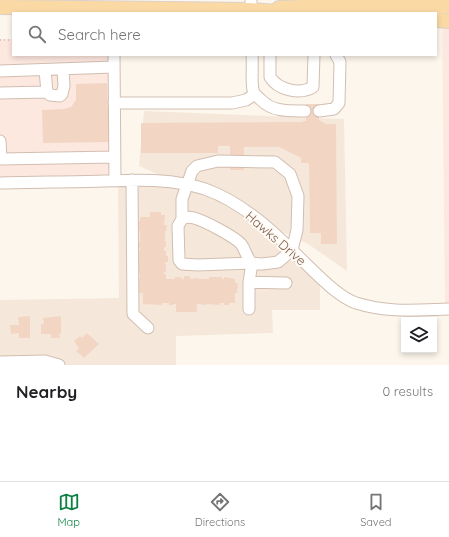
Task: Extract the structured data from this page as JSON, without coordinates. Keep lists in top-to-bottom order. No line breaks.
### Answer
{"streets":{"street":["Hawks Drive"]},"page":{"search":"Search here","heading":["Nearby","0 results"],"nav":["Map","Directions","Saved"]}}
